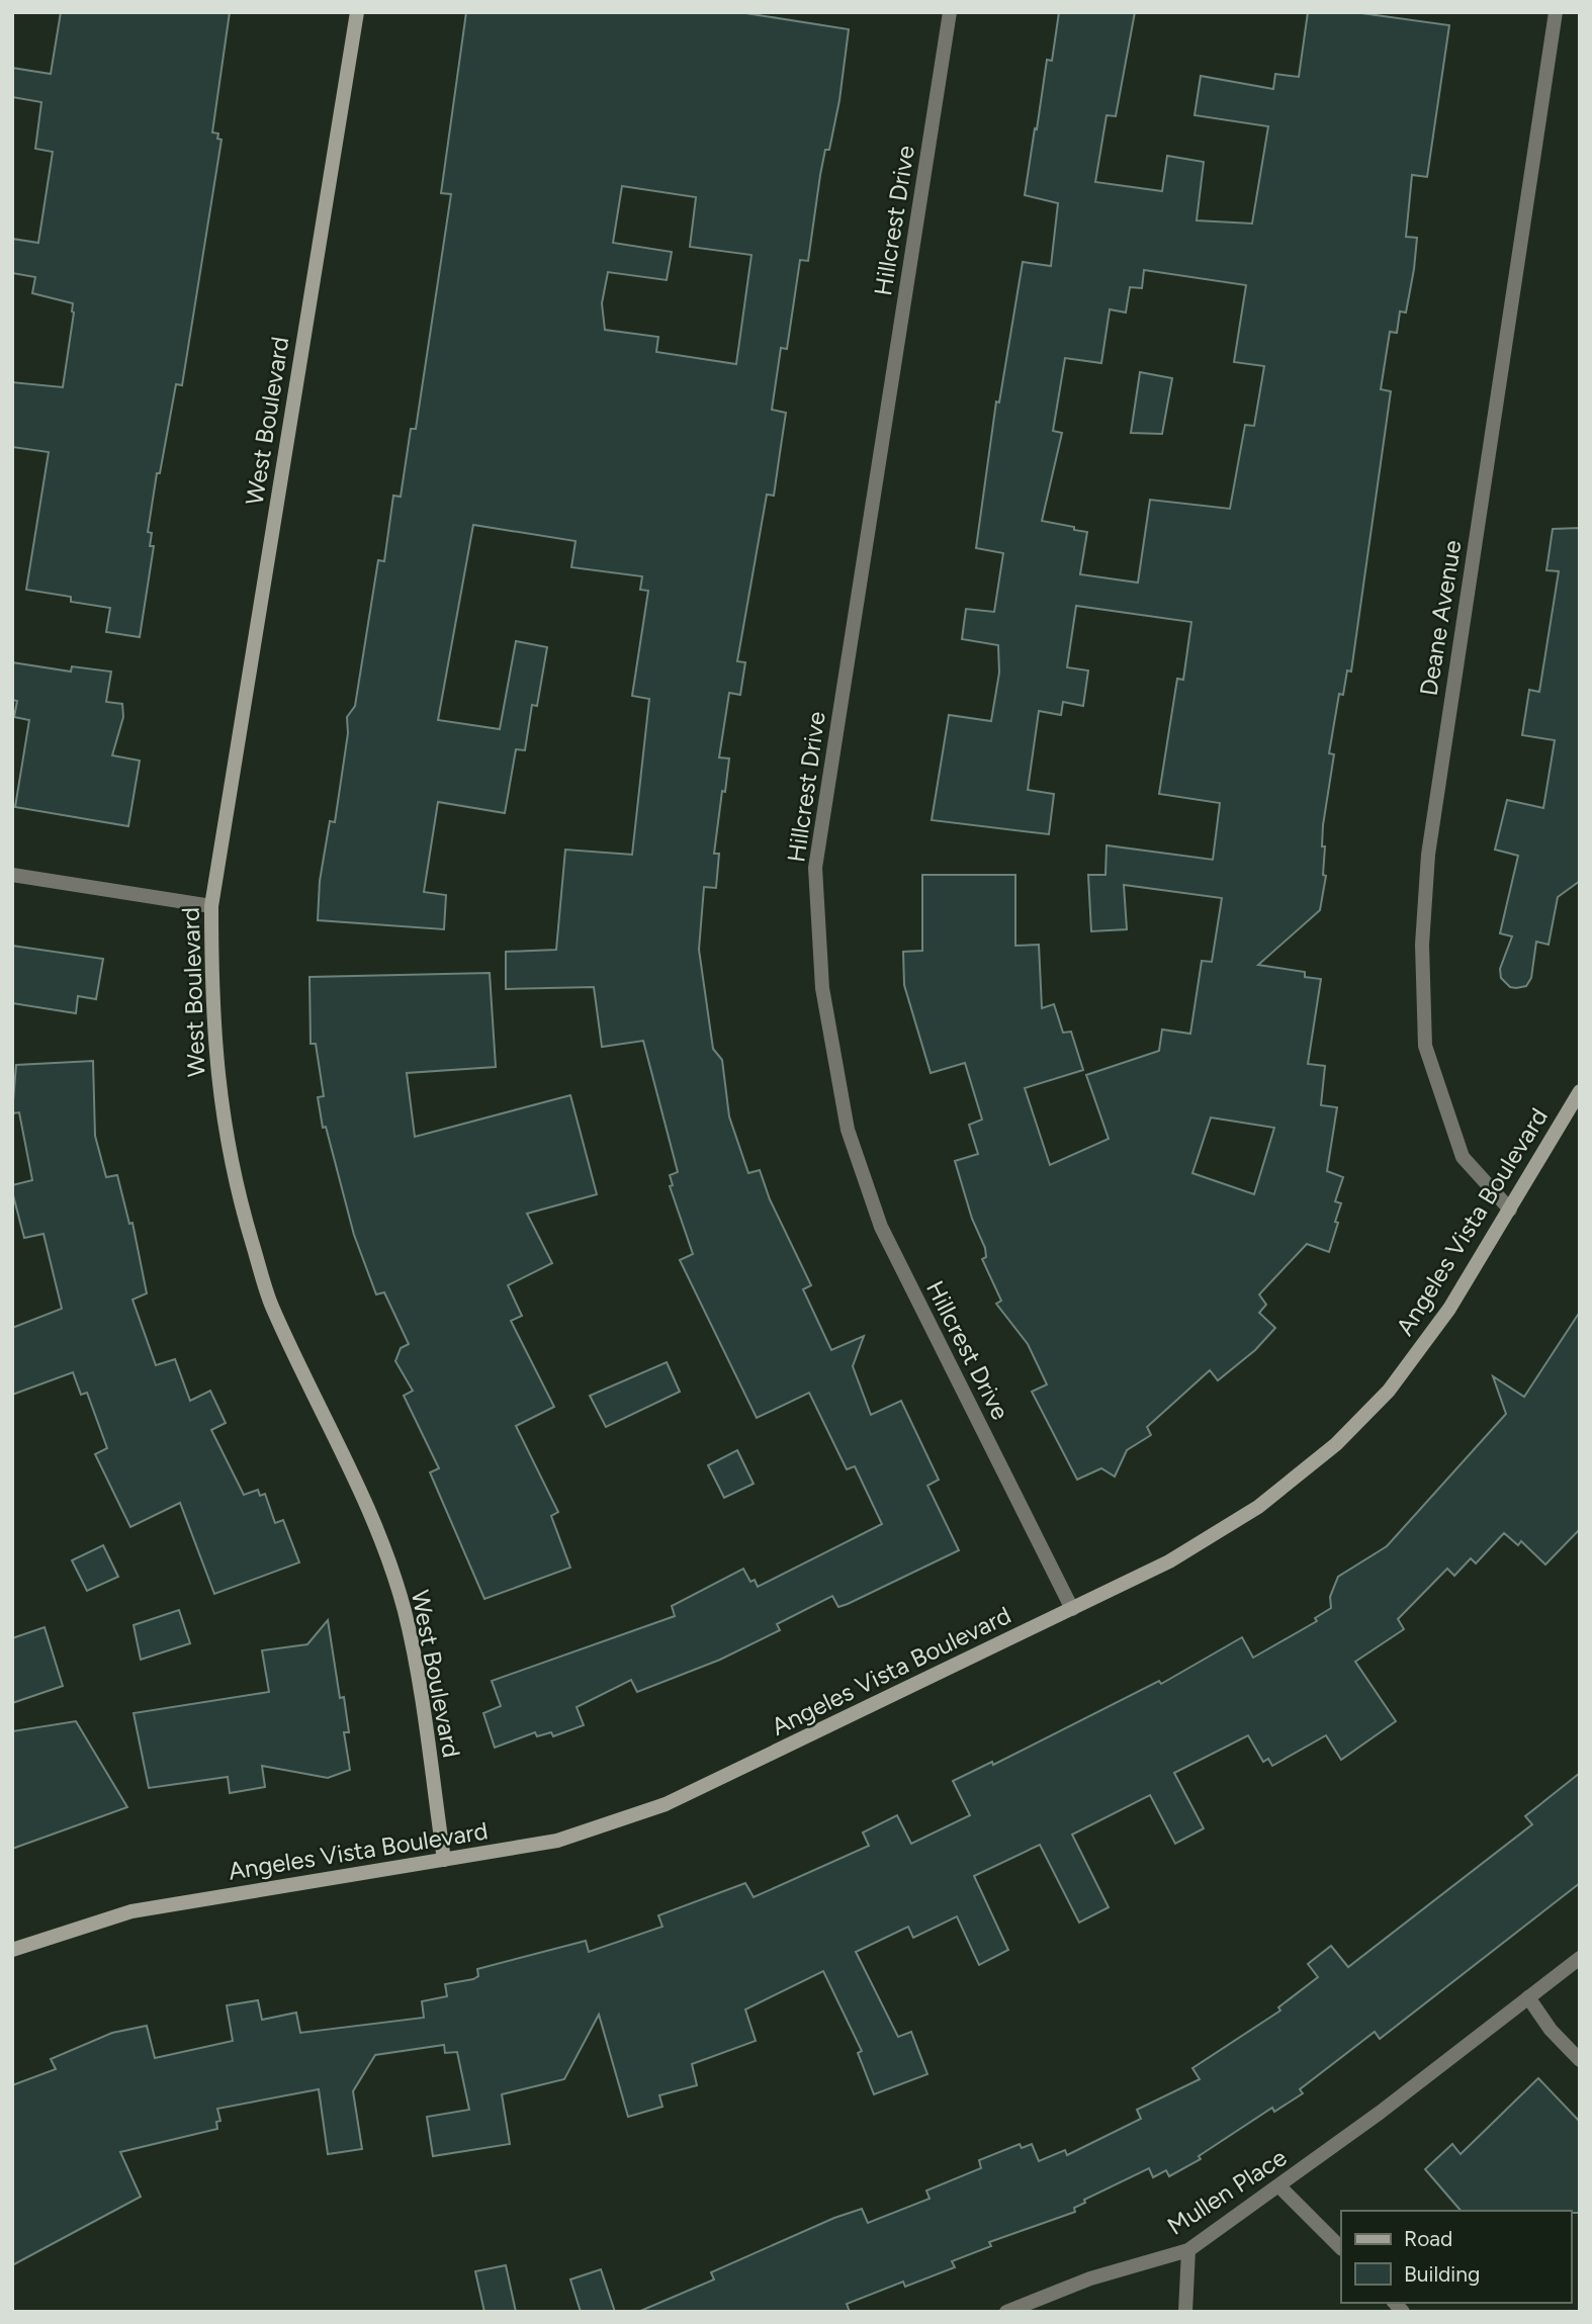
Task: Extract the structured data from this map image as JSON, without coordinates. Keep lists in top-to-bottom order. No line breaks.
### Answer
{"streets":{"street":["Hillcrest Drive","West Boulevard","Deane Avenue","Angeles Vista Boulevard","Mullen Place"]},"crossings":[["Hillcrest Drive","Angeles Vista Boulevard"],["West Boulevard","Angeles Vista Boulevard"],["Deane Avenue","Angeles Vista Boulevard"]],"legend":["Road","Building"]}
